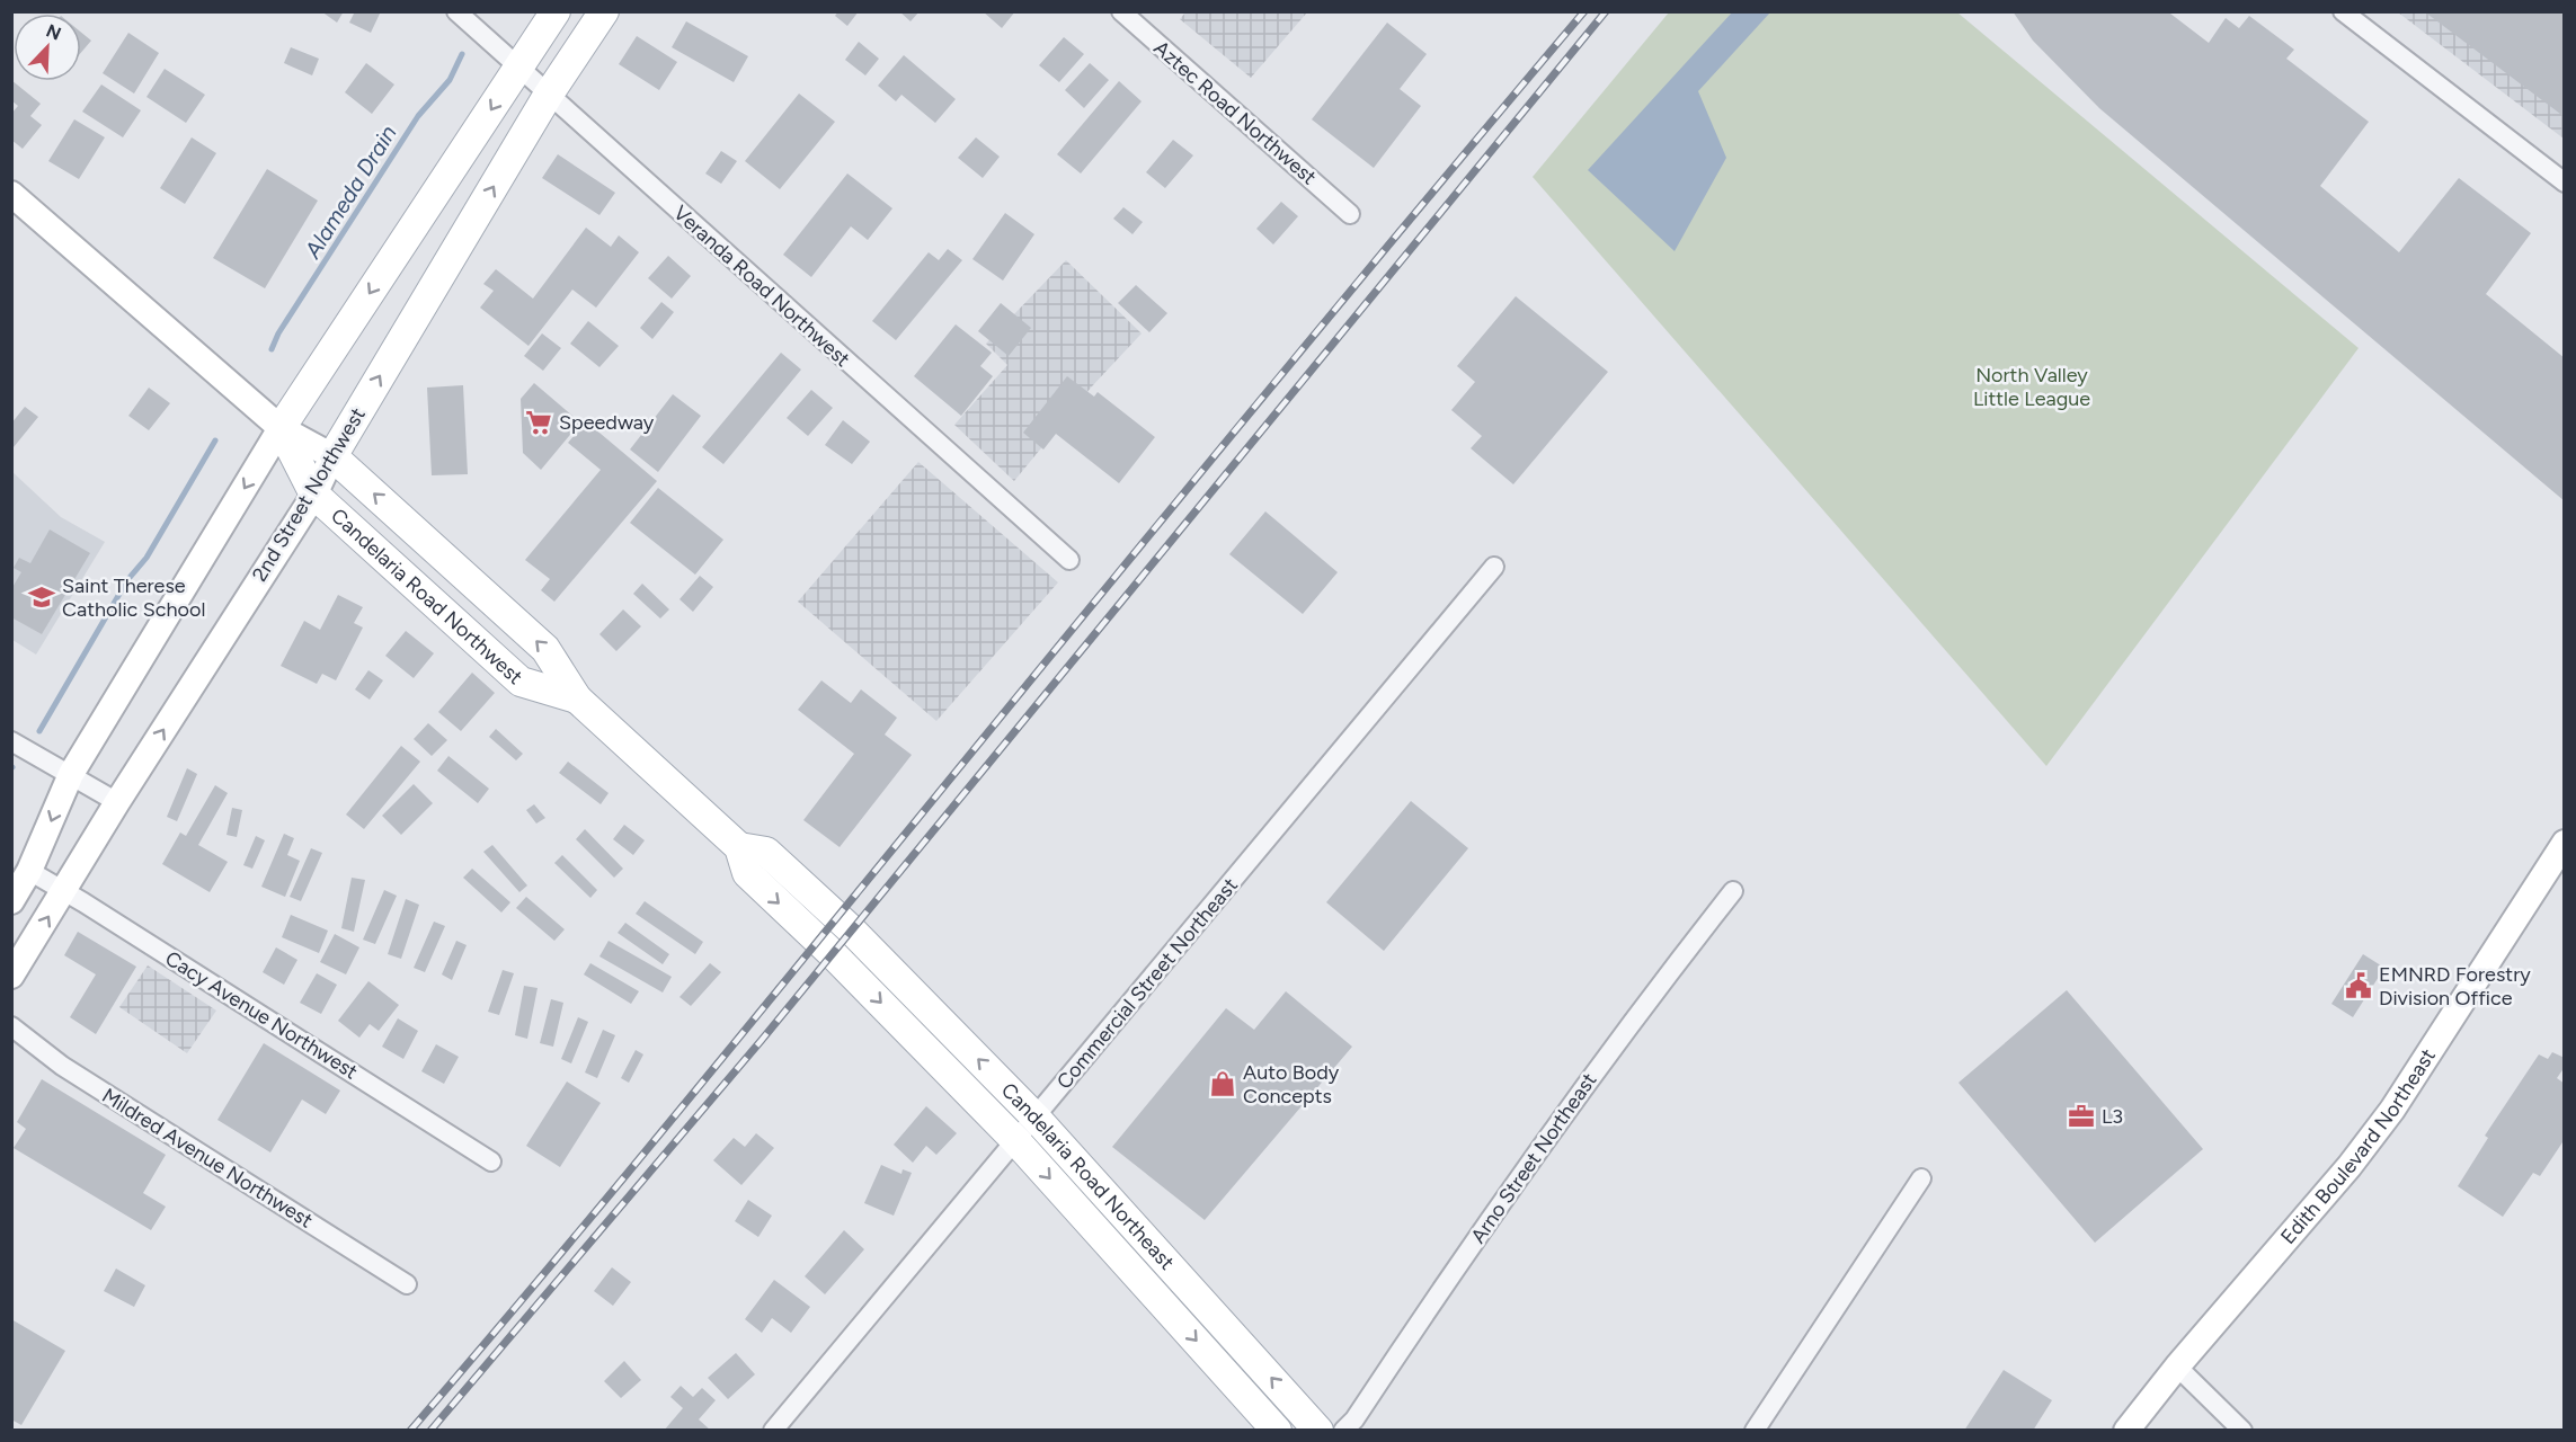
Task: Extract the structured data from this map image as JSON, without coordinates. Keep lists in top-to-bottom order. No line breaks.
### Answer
{"streets":{"main road":["2nd Street Northwest","Candelaria Road Northwest","Edith Boulevard Northeast","Candelaria Road Northeast"],"street":["Aztec Road Northwest","Veranda Road Northwest","Commercial Street Northeast","Cacy Avenue Northwest","Mildred Avenue Northwest","Arno Street Northeast"]},"crossings":[["Veranda Road Northwest","2nd Street Northwest"],["2nd Street Northwest","Candelaria Road Northwest"],["2nd Street Northwest","Cacy Avenue Northwest"],["Candelaria Road Northwest","Candelaria Road Northeast"],["Commercial Street Northeast","Candelaria Road Northeast"]],"water":["Alameda Drain"],"parks":["North Valley Little League"],"places":{"supermarket":["Speedway"],"school or university":["Saint Therese Catholic School"],"public building":["EMNRD Forestry Division Office"],"shop":["Auto Body Concepts"],"office":["L3"]},"north":"top right"}
